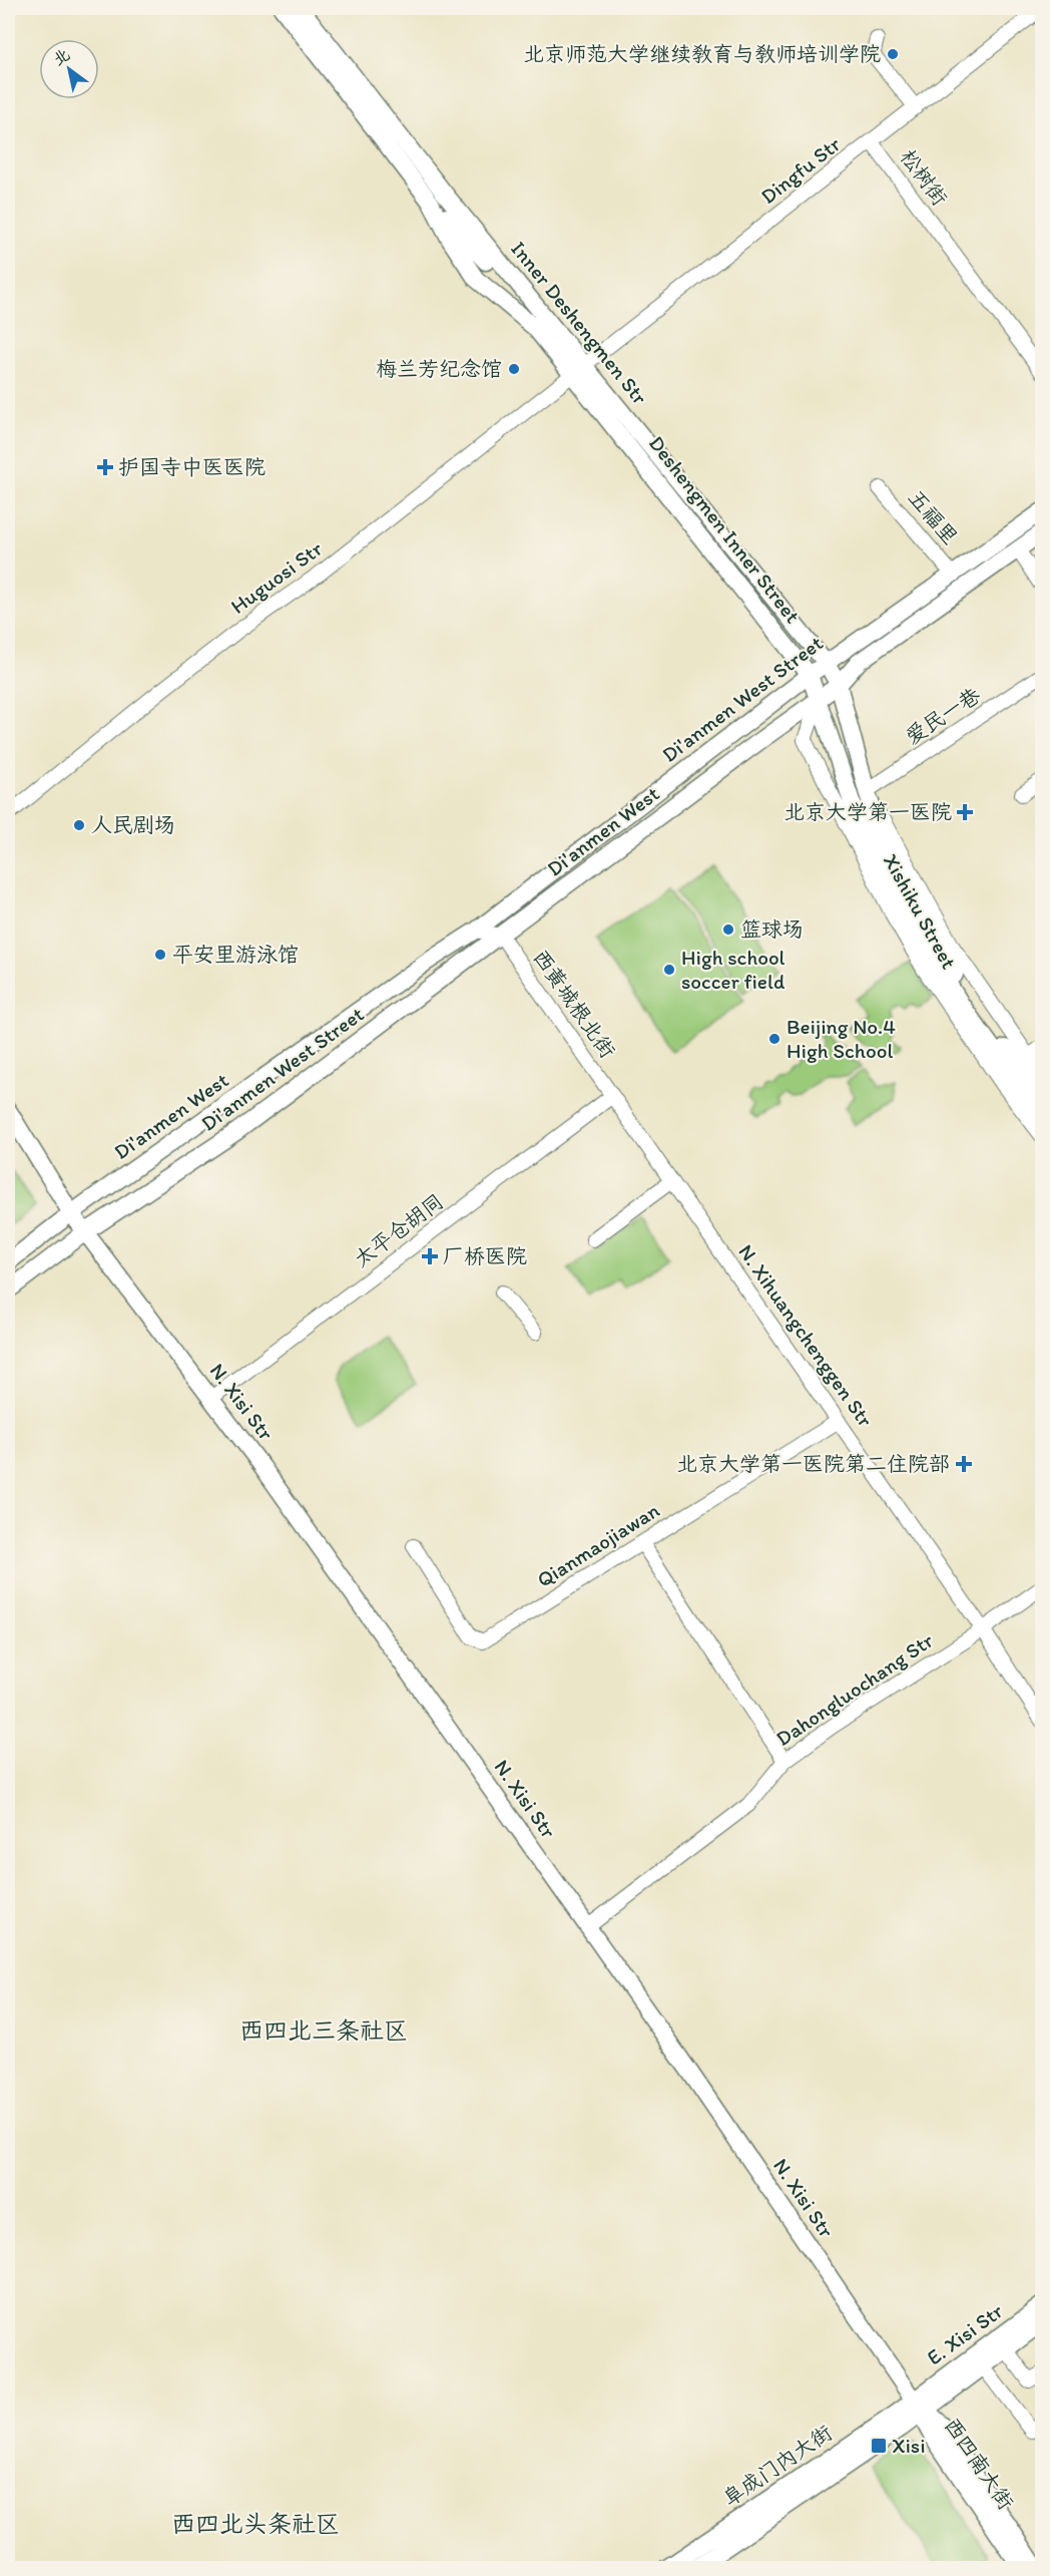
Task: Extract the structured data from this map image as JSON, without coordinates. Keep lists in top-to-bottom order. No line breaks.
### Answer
{"streets":{"main road":["Inner Deshengmen Str","Deshengmen Inner Street","Di'anmen West Street","Di'anmen West","Xishiku Street","N. Xisi Str","E. Xisi Str","西四南大街","阜成门内大街"],"street":["Dingfu Str","松树街","五福里","Huguosi Str","爱民一巷","西黄城根北街","太平仓胡同","N. Xihuangchenggen Str","Qianmaojiawan","Dahongluochang Str"]},"crossings":[["Dingfu Str","松树街"],["Dingfu Str","Deshengmen Inner Street"],["Dingfu Str","Huguosi Str"],["Inner Deshengmen Str","Deshengmen Inner Street"],["Inner Deshengmen Str","Di'anmen West Street"],["Inner Deshengmen Str","爱民一巷"],["Inner Deshengmen Str","Xishiku Street"],["五福里","Di'anmen West Street"],["Deshengmen Inner Street","Huguosi Str"],["Deshengmen Inner Street","Di'anmen West Street"],["Deshengmen Inner Street","Di'anmen West"],["Deshengmen Inner Street","Xishiku Street"],["Di'anmen West Street","Di'anmen West"],["Di'anmen West Street","Xishiku Street"],["Di'anmen West Street","西黄城根北街"],["Di'anmen West Street","N. Xisi Str"],["爱民一巷","Xishiku Street"],["Di'anmen West","Xishiku Street"],["Di'anmen West","西黄城根北街"],["Di'anmen West","N. Xisi Str"],["西黄城根北街","太平仓胡同"],["西黄城根北街","N. Xihuangchenggen Str"],["太平仓胡同","N. Xihuangchenggen Str"],["太平仓胡同","N. Xisi Str"],["N. Xihuangchenggen Str","Qianmaojiawan"],["N. Xihuangchenggen Str","Dahongluochang Str"],["N. Xisi Str","Dahongluochang Str"],["N. Xisi Str","E. Xisi Str"],["N. Xisi Str","西四南大街"],["N. Xisi Str","阜成门内大街"],["E. Xisi Str","西四南大街"],["E. Xisi Str","阜成门内大街"],["西四南大街","阜成门内大街"]],"districts":["西四北三条社区","西四北头条社区"],"places":{"other":["北京师范大学继续教育与教师培训学院","梅兰芳纪念馆","人民剧场","篮球场","平安里游泳馆","High school soccer field","Beijing No.4 High School"],"health":["护国寺中医医院","北京大学第一医院","厂桥医院","北京大学第一医院第二住院部"],"transit":["Xisi"]},"north":"top left"}
